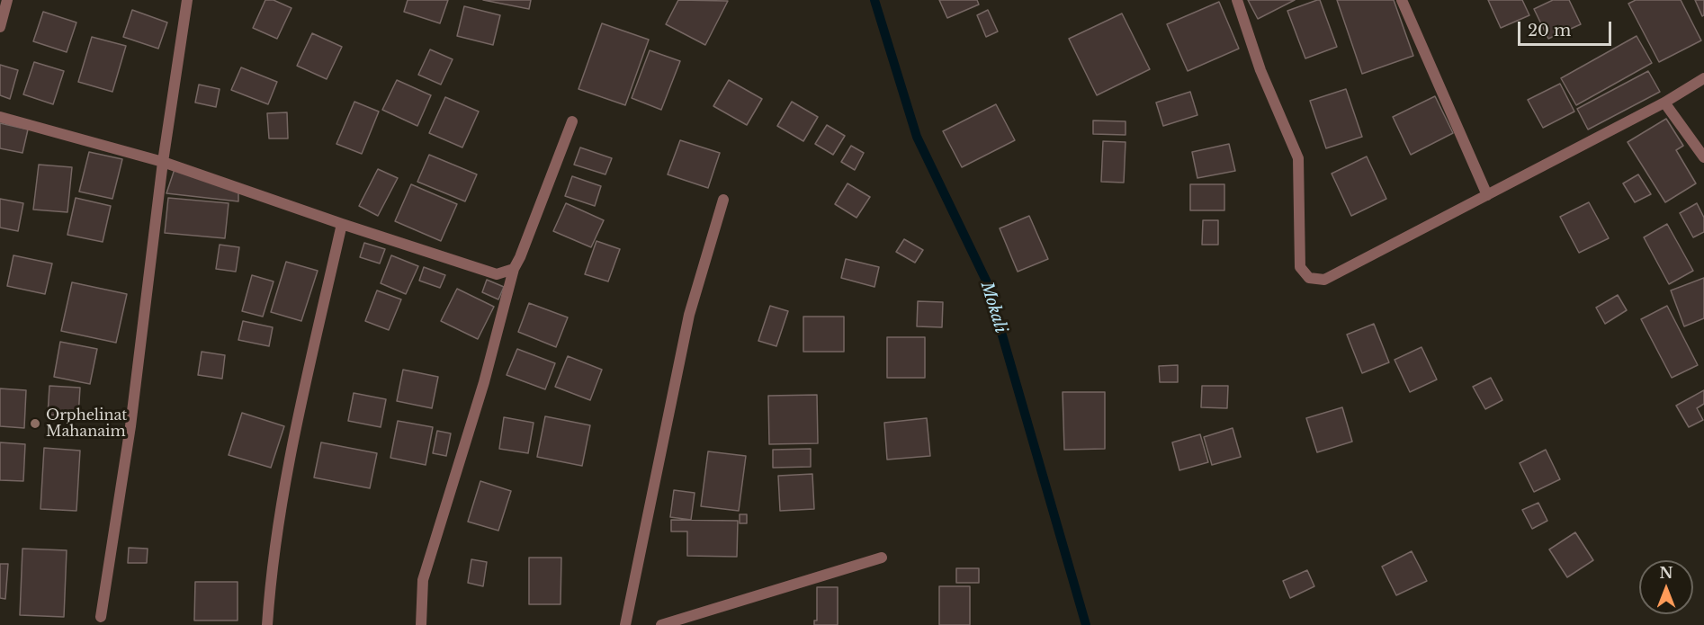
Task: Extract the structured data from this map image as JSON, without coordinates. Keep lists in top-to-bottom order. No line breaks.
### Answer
{"water":["Mokali"],"places":["Orphelinat Mahanaim"],"scale_bar":"20 m","north":"top"}
